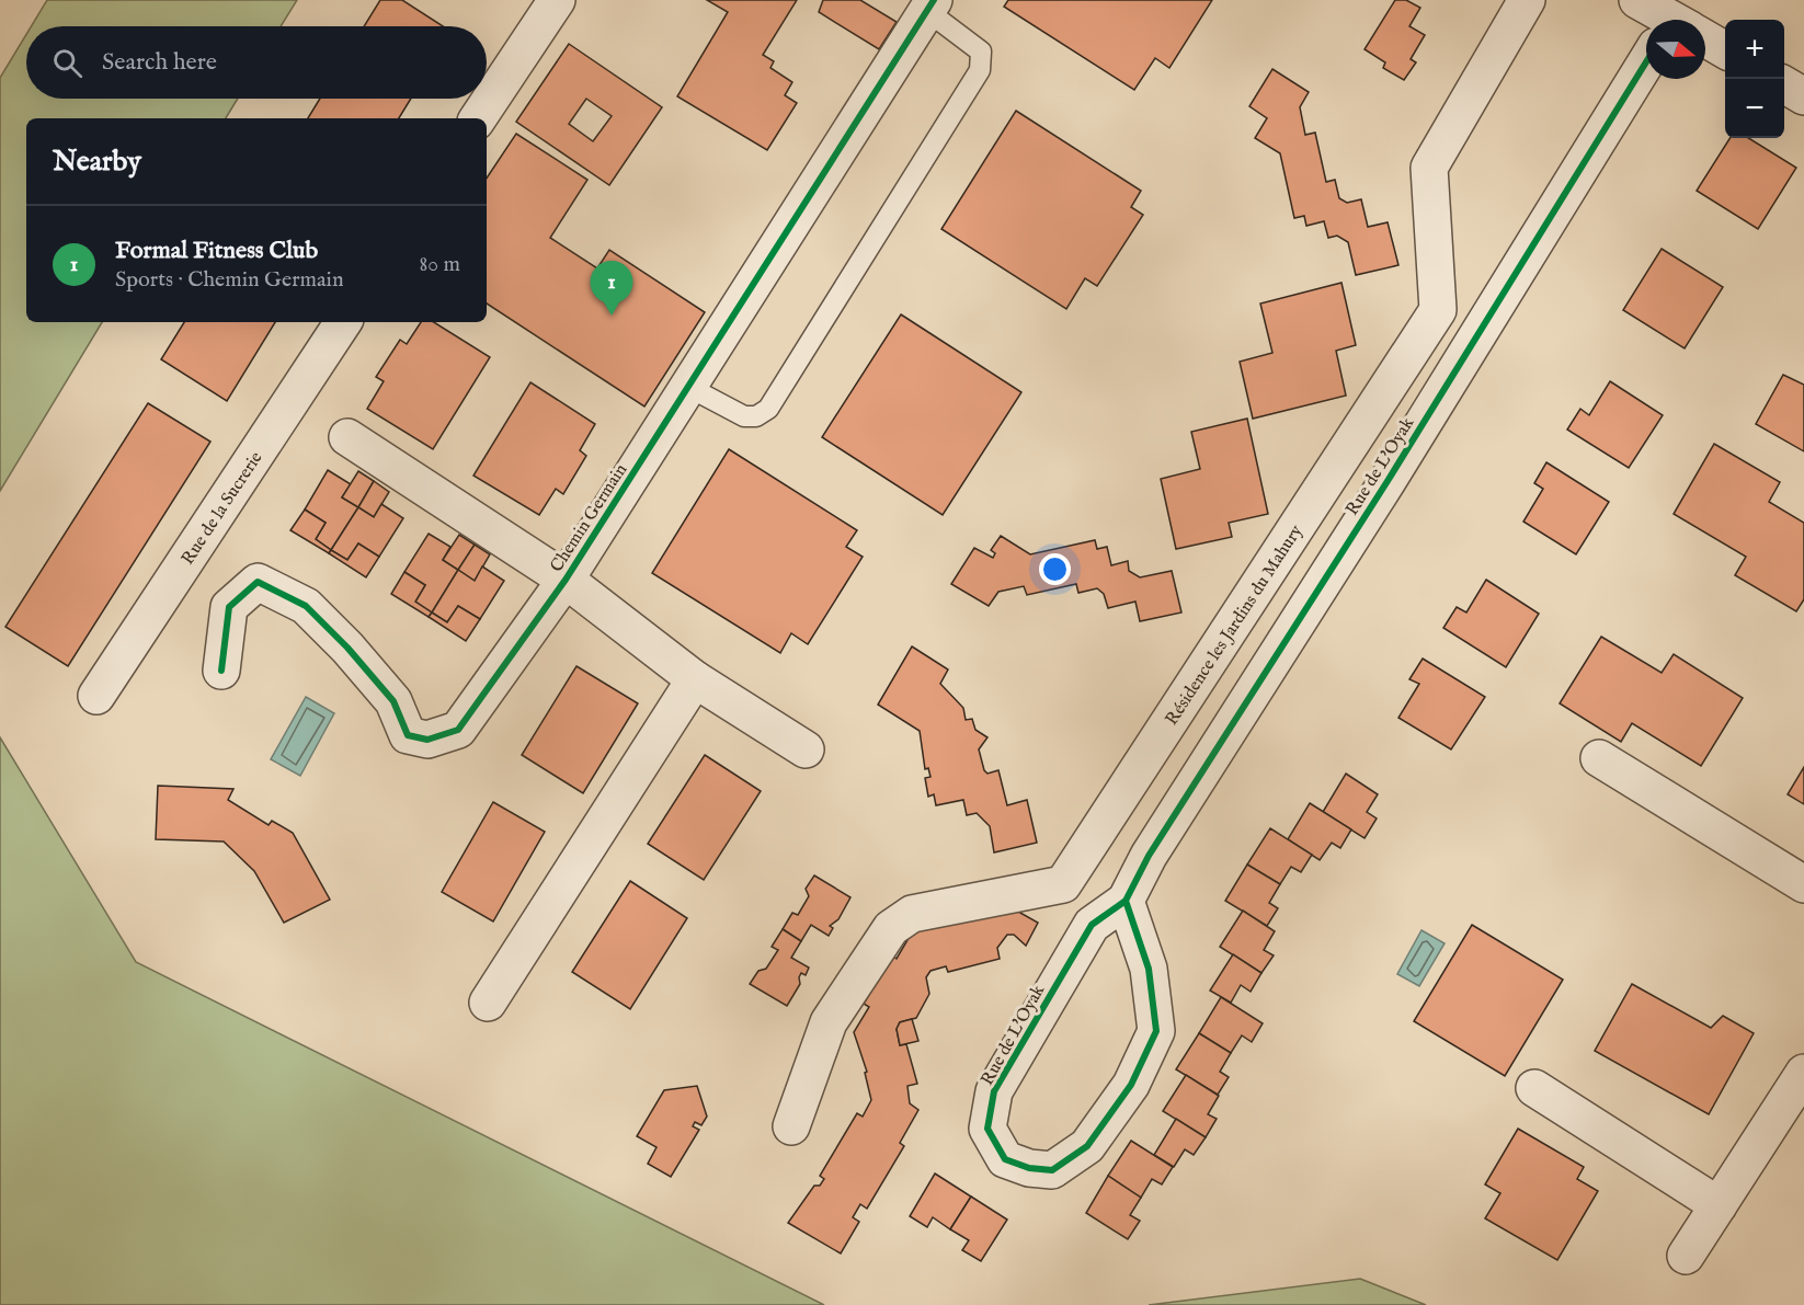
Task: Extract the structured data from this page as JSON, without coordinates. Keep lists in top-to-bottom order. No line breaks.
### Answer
{"streets":{"street":["Rue de L'Oyak","Rue de la Sucrerie","Chemin Germain","Résidence les Jardins du Mahury"]},"north":"right","page":{"map_buttons":["+","−"],"search":"Search here","heading":"Nearby","list":[{"mark":"1","name":"Formal Fitness Club","note":"Sports · Chemin Germain","value":"80 m"}],"pins":"1"}}
